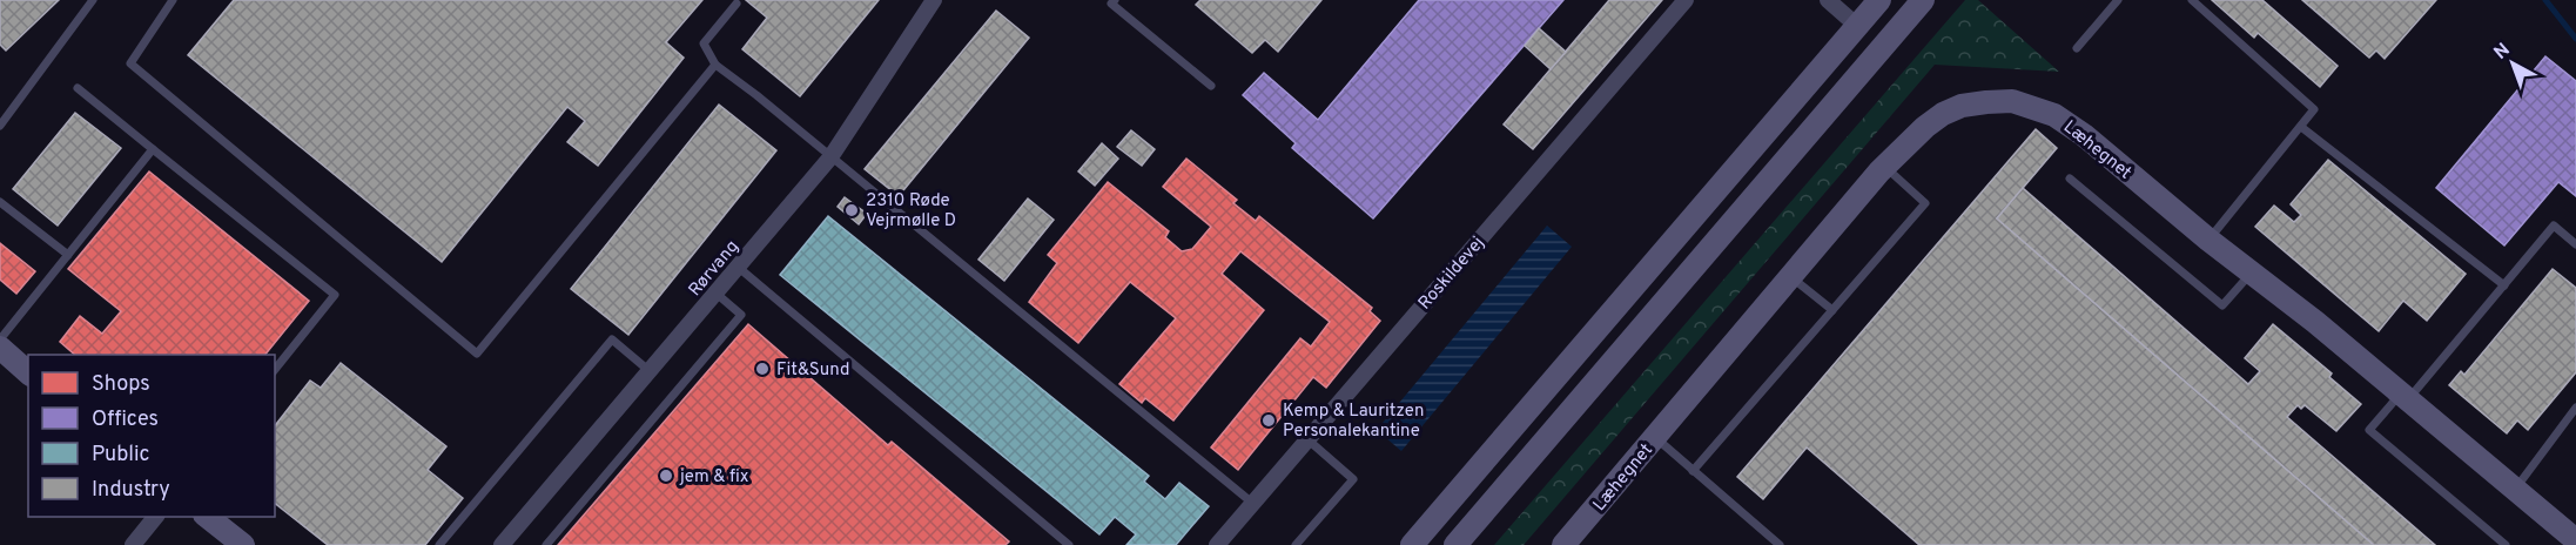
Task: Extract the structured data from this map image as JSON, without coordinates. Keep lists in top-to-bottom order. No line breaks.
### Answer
{"streets":{"street":["Læhegnet","Rørvang","Roskildevej"]},"places":["2310 Røde Vejrmølle D","Fit&Sund","Kemp & Lauritzen Personalekantine","jem & fix"],"legend":["Shops","Offices","Public","Industry"],"north":"top left"}
